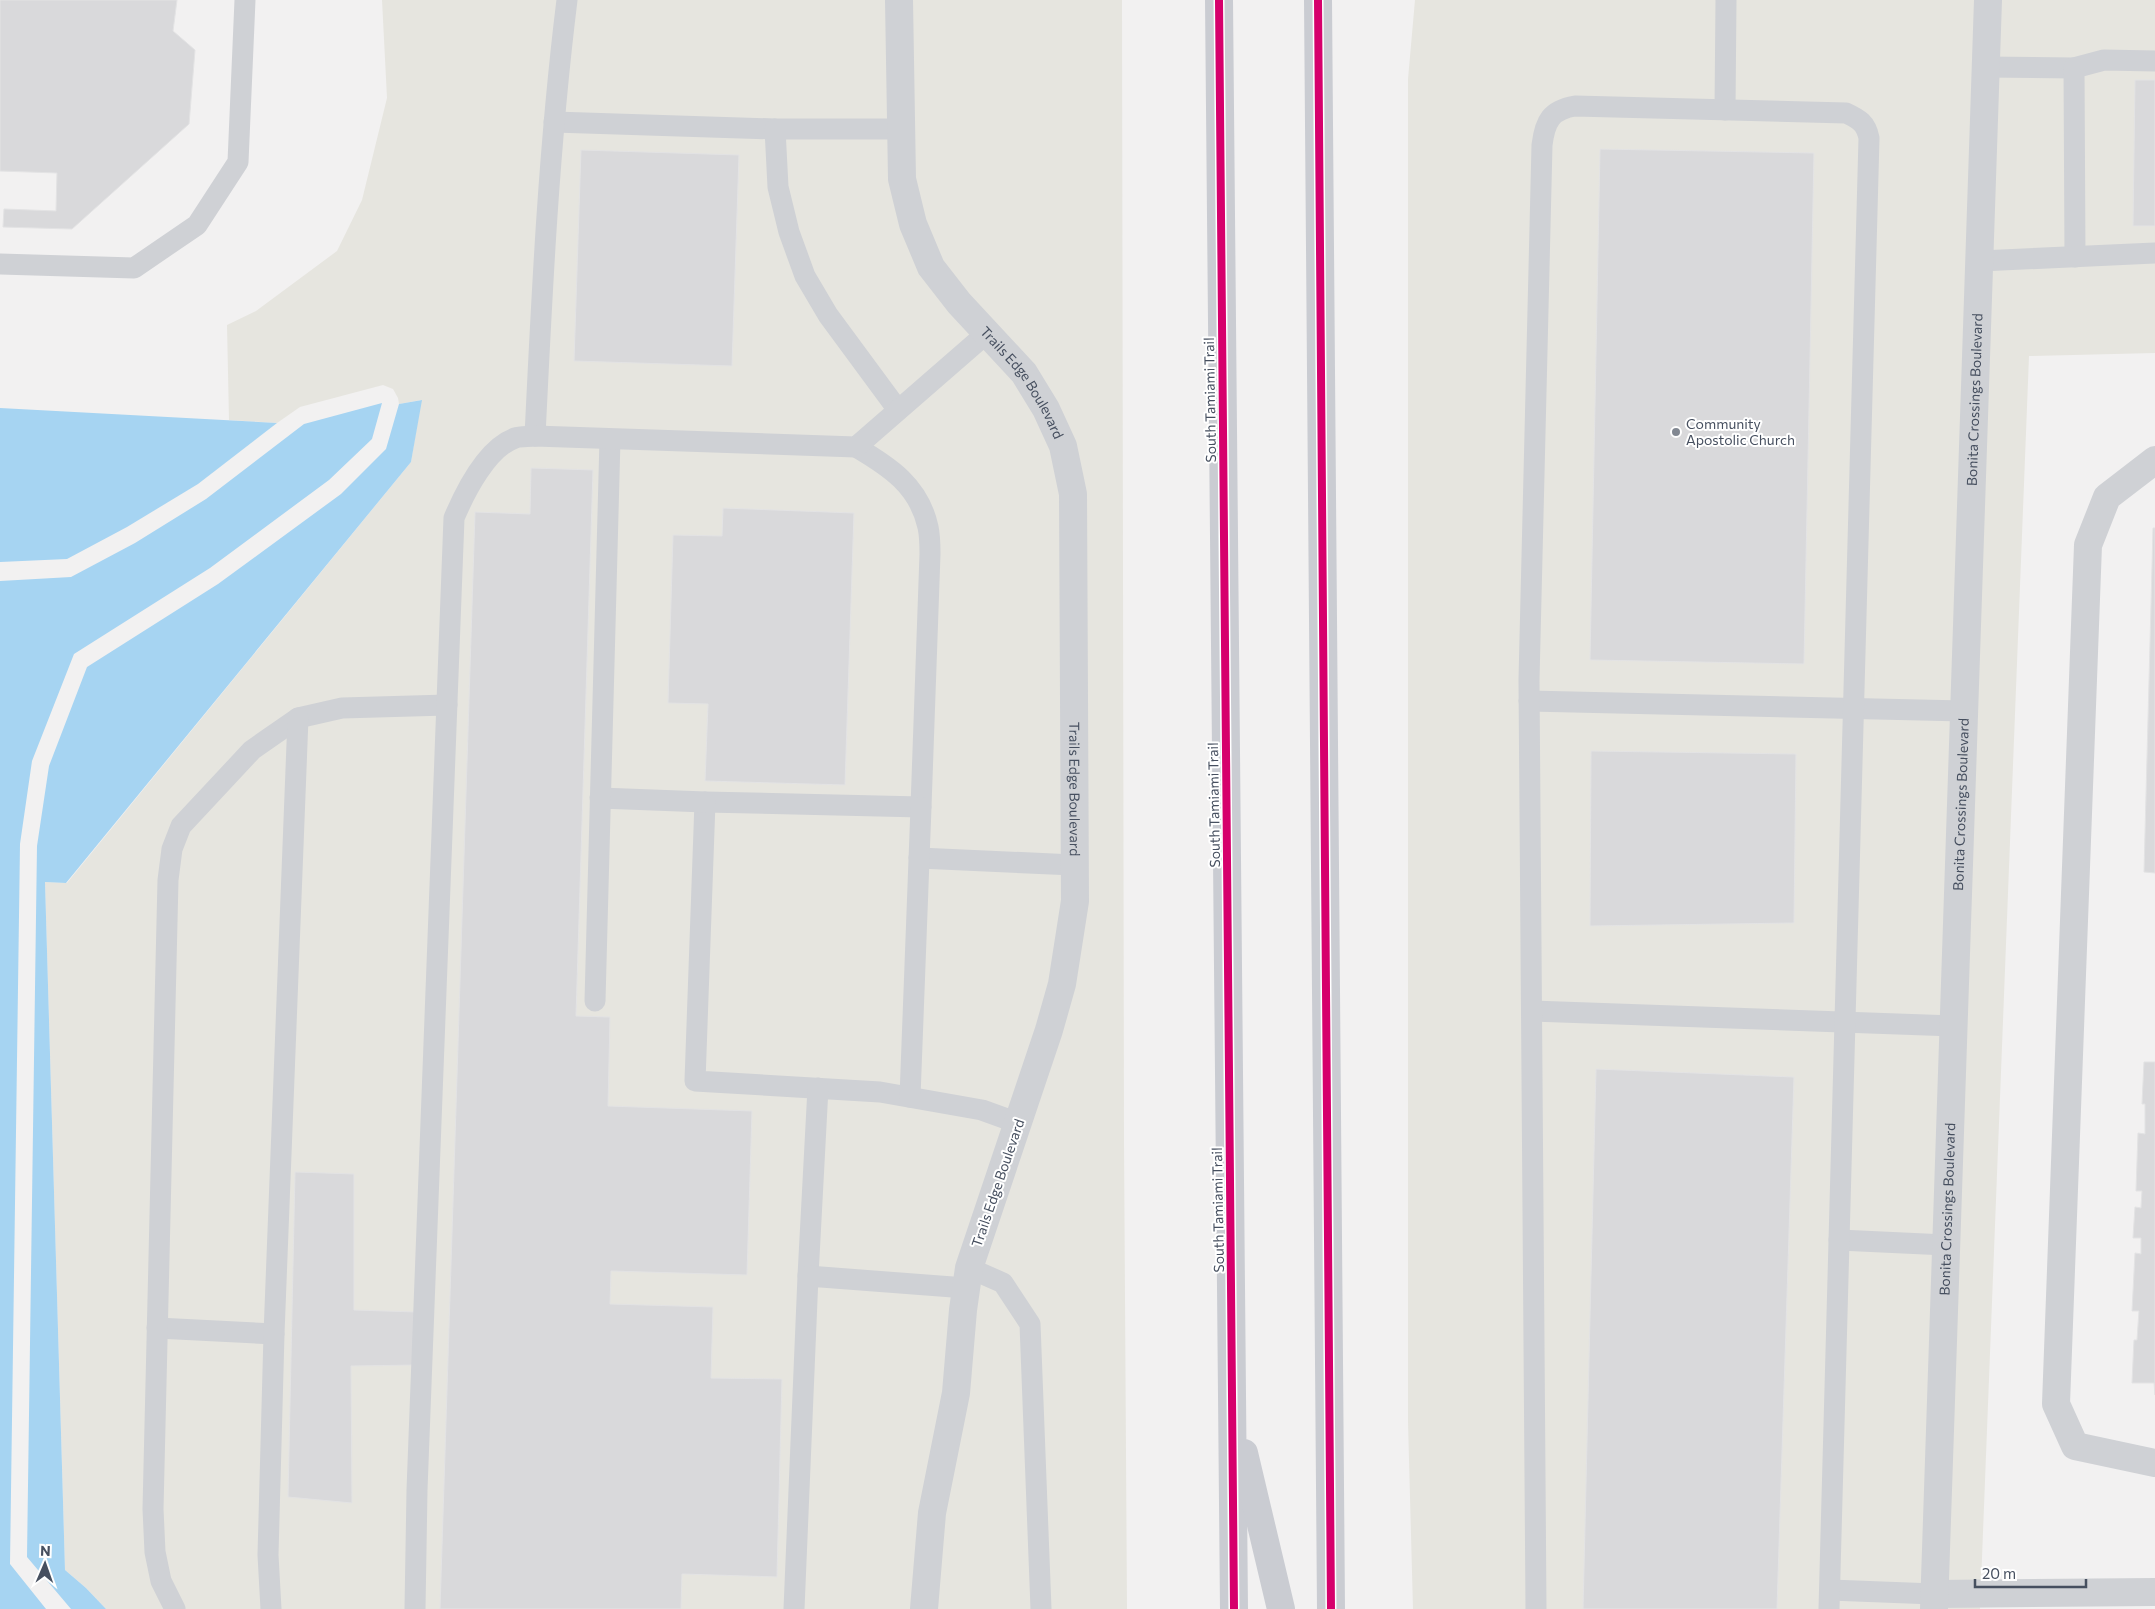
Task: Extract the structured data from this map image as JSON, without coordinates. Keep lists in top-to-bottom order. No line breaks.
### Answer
{"streets":{"main road":["South Tamiami Trail"],"street":["Trails Edge Boulevard","Bonita Crossings Boulevard"]},"places":["Community Apostolic Church"],"scale_bar":"20 m","north":"top"}
